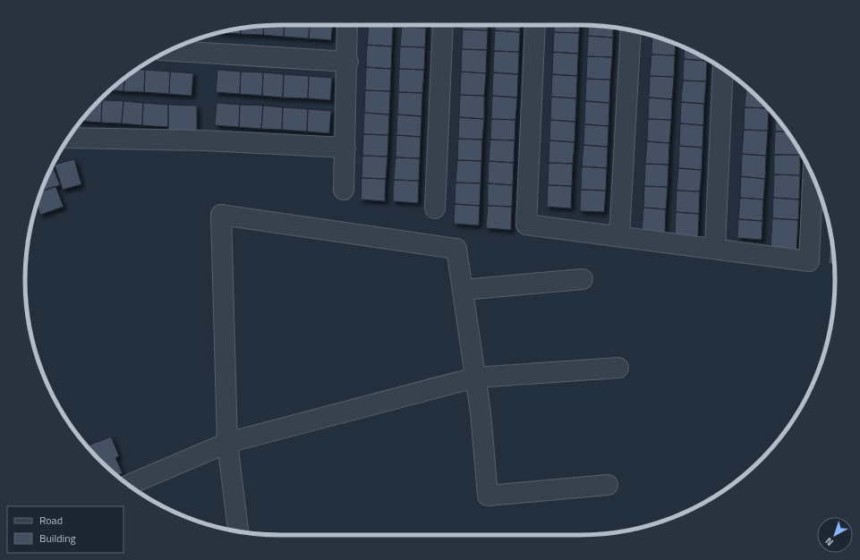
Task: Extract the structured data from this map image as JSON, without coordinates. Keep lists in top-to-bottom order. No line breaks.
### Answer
{"legend":["Road","Building"],"north":"bottom left"}
